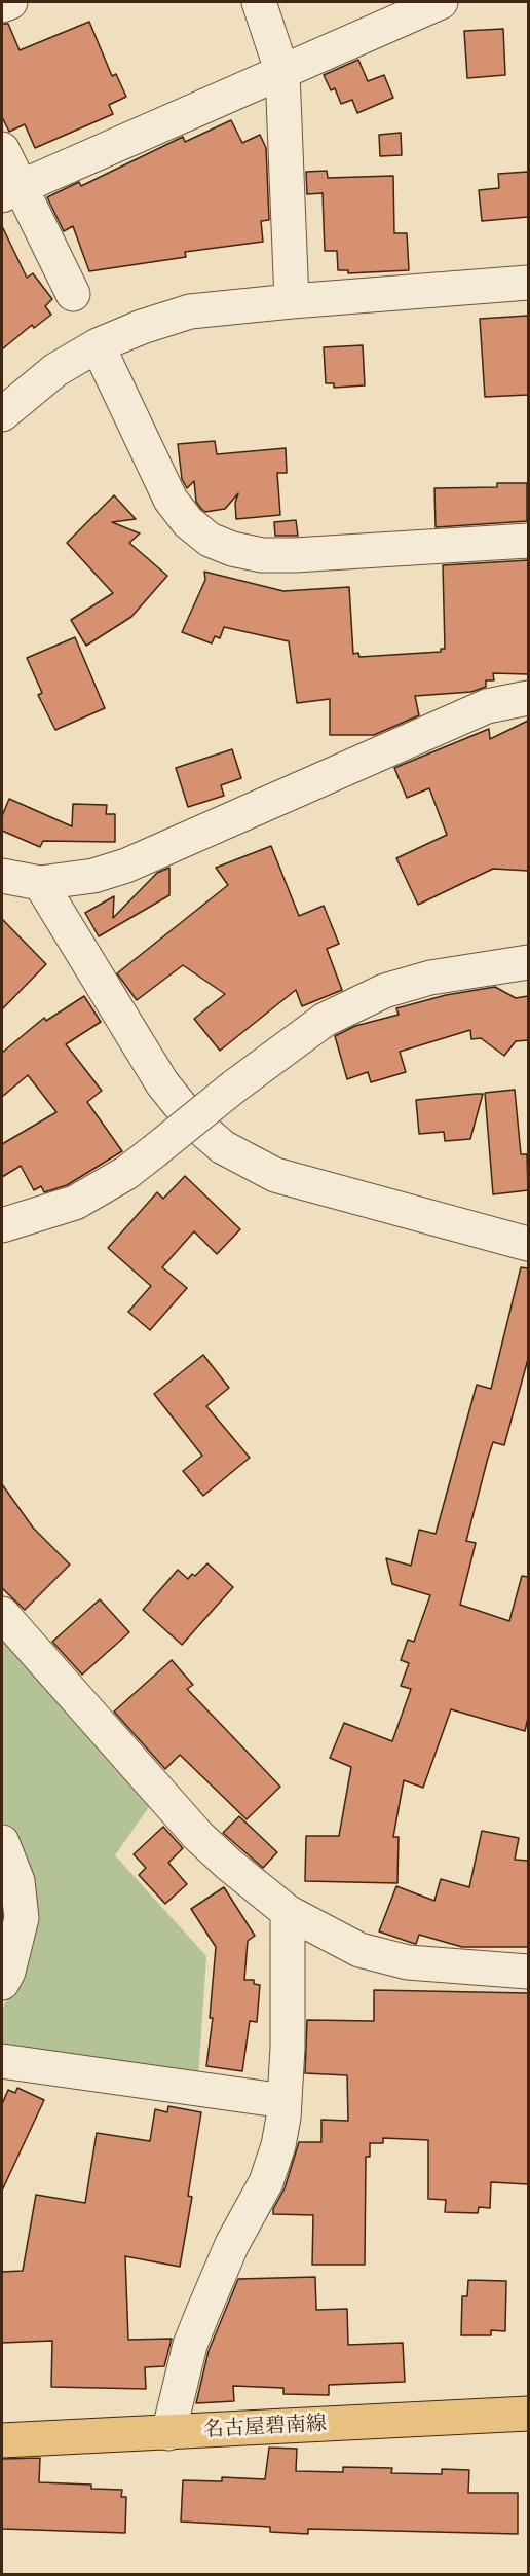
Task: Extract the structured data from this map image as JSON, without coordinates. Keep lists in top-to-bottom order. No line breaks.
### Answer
{"streets":{"main road":["名古屋碧南線"]}}
